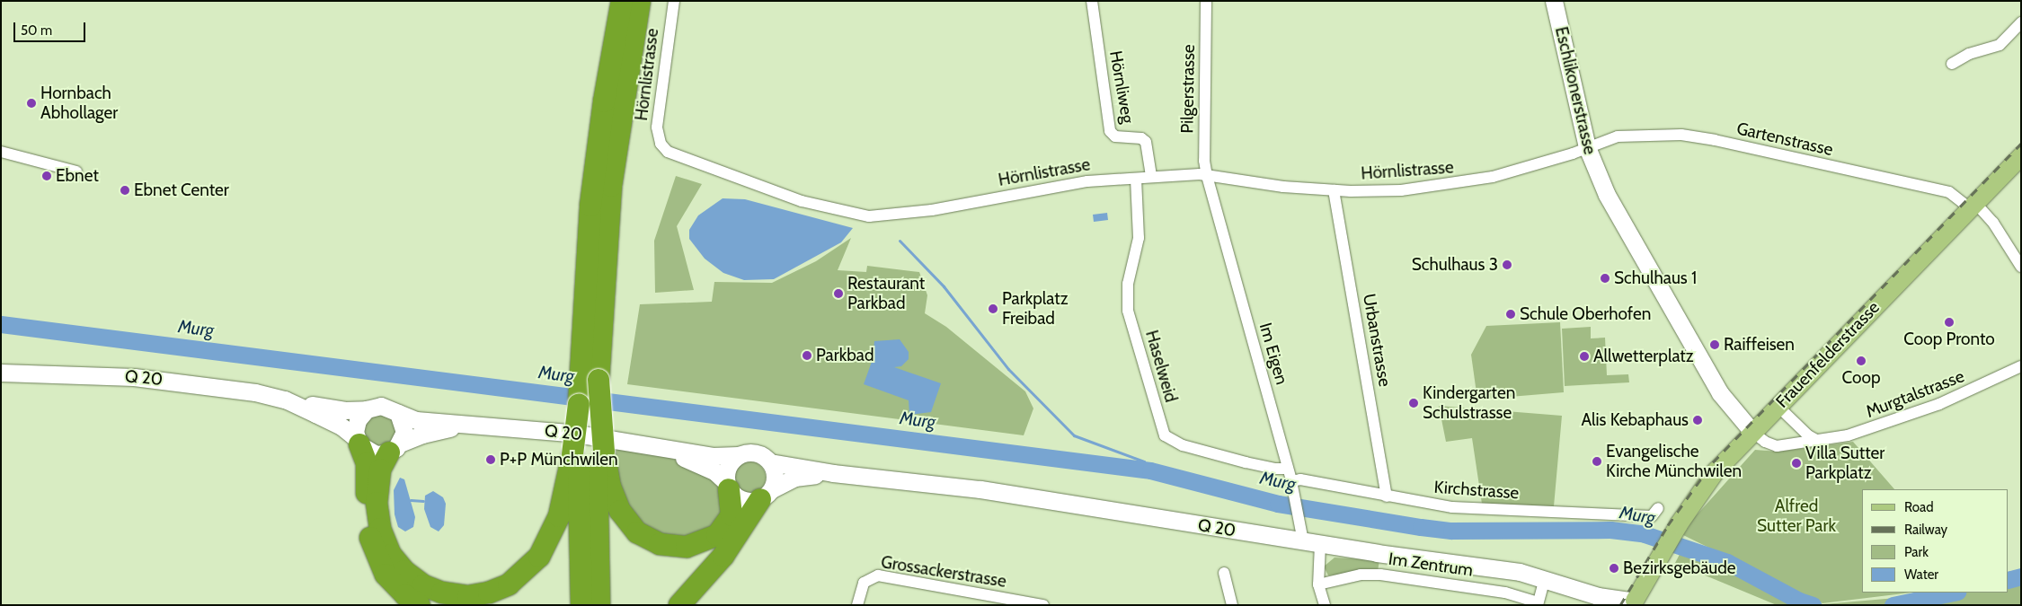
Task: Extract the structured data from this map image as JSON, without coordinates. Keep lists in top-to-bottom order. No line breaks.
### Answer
{"streets":{"main road":["Eschlikonerstrasse","Frauenfelderstrasse","Q 20"],"street":["Hörnlistrasse","Hörnliweg","Pilgerstrasse","Gartenstrasse","Urbanstrasse","Im Eigen","Haselweid","Murgtalstrasse","Kirchstrasse","Im Zentrum","Grossackerstrasse"]},"crossings":[["Hörnlistrasse","Hörnliweg"],["Hörnlistrasse","Pilgerstrasse"],["Hörnlistrasse","Eschlikonerstrasse"],["Hörnlistrasse","Gartenstrasse"],["Hörnlistrasse","Urbanstrasse"],["Hörnlistrasse","Im Eigen"],["Hörnlistrasse","Haselweid"],["Pilgerstrasse","Im Eigen"],["Eschlikonerstrasse","Gartenstrasse"],["Eschlikonerstrasse","Frauenfelderstrasse"],["Eschlikonerstrasse","Murgtalstrasse"],["Gartenstrasse","Frauenfelderstrasse"],["Urbanstrasse","Kirchstrasse"],["Im Eigen","Haselweid"],["Im Eigen","Q 20"],["Im Eigen","Kirchstrasse"],["Frauenfelderstrasse","Q 20"],["Frauenfelderstrasse","Murgtalstrasse"],["Q 20","Im Zentrum"]],"water":["Murg"],"parks":["Alfred Sutter Park"],"places":["Hornbach Abhollager","Ebnet","Ebnet Center","Schulhaus 3","Schulhaus 1","Restaurant Parkbad","Parkplatz Freibad","Schule Oberhofen","Coop Pronto","Raiffeisen","Parkbad","Allwetterplatz","Coop","Kindergarten Schulstrasse","Alis Kebaphaus","P+P Münchwilen","Evangelische Kirche Münchwilen","Villa Sutter Parkplatz","Bezirksgebäude"],"legend":["Road","Railway","Park","Water"],"scale_bar":"50 m"}
